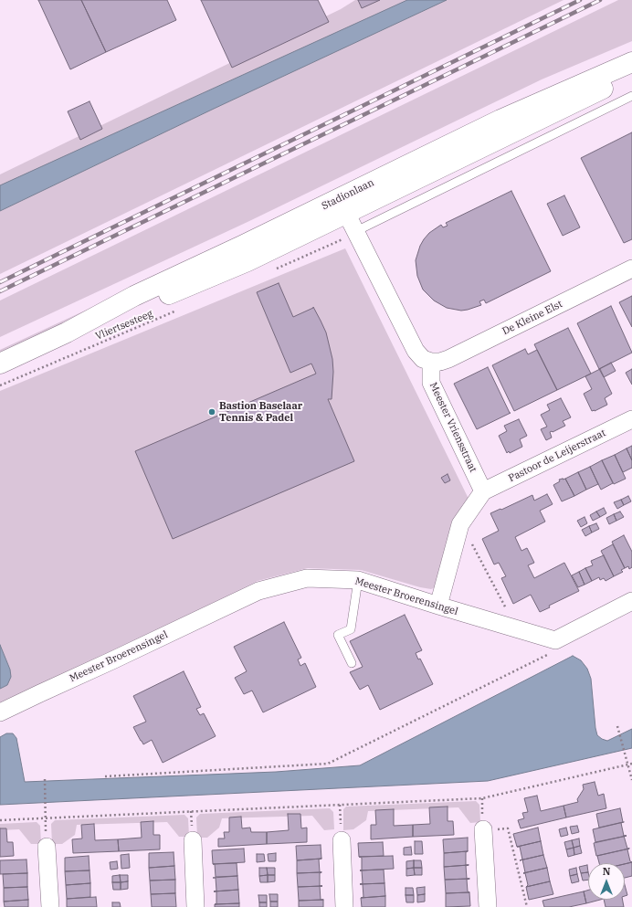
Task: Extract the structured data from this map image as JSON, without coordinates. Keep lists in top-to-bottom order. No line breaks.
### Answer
{"streets":{"main road":["Stadionlaan"],"street":["De Kleine Elst","Meester Vriensstraat","Pastoor de Leijerstraat","Meester Broerensingel"],"path":["Vliertsesteeg"]},"crossings":[["De Kleine Elst","Meester Vriensstraat"],["Meester Vriensstraat","Pastoor de Leijerstraat"]],"places":["Bastion Baselaar Tennis & Padel"],"north":"top"}
